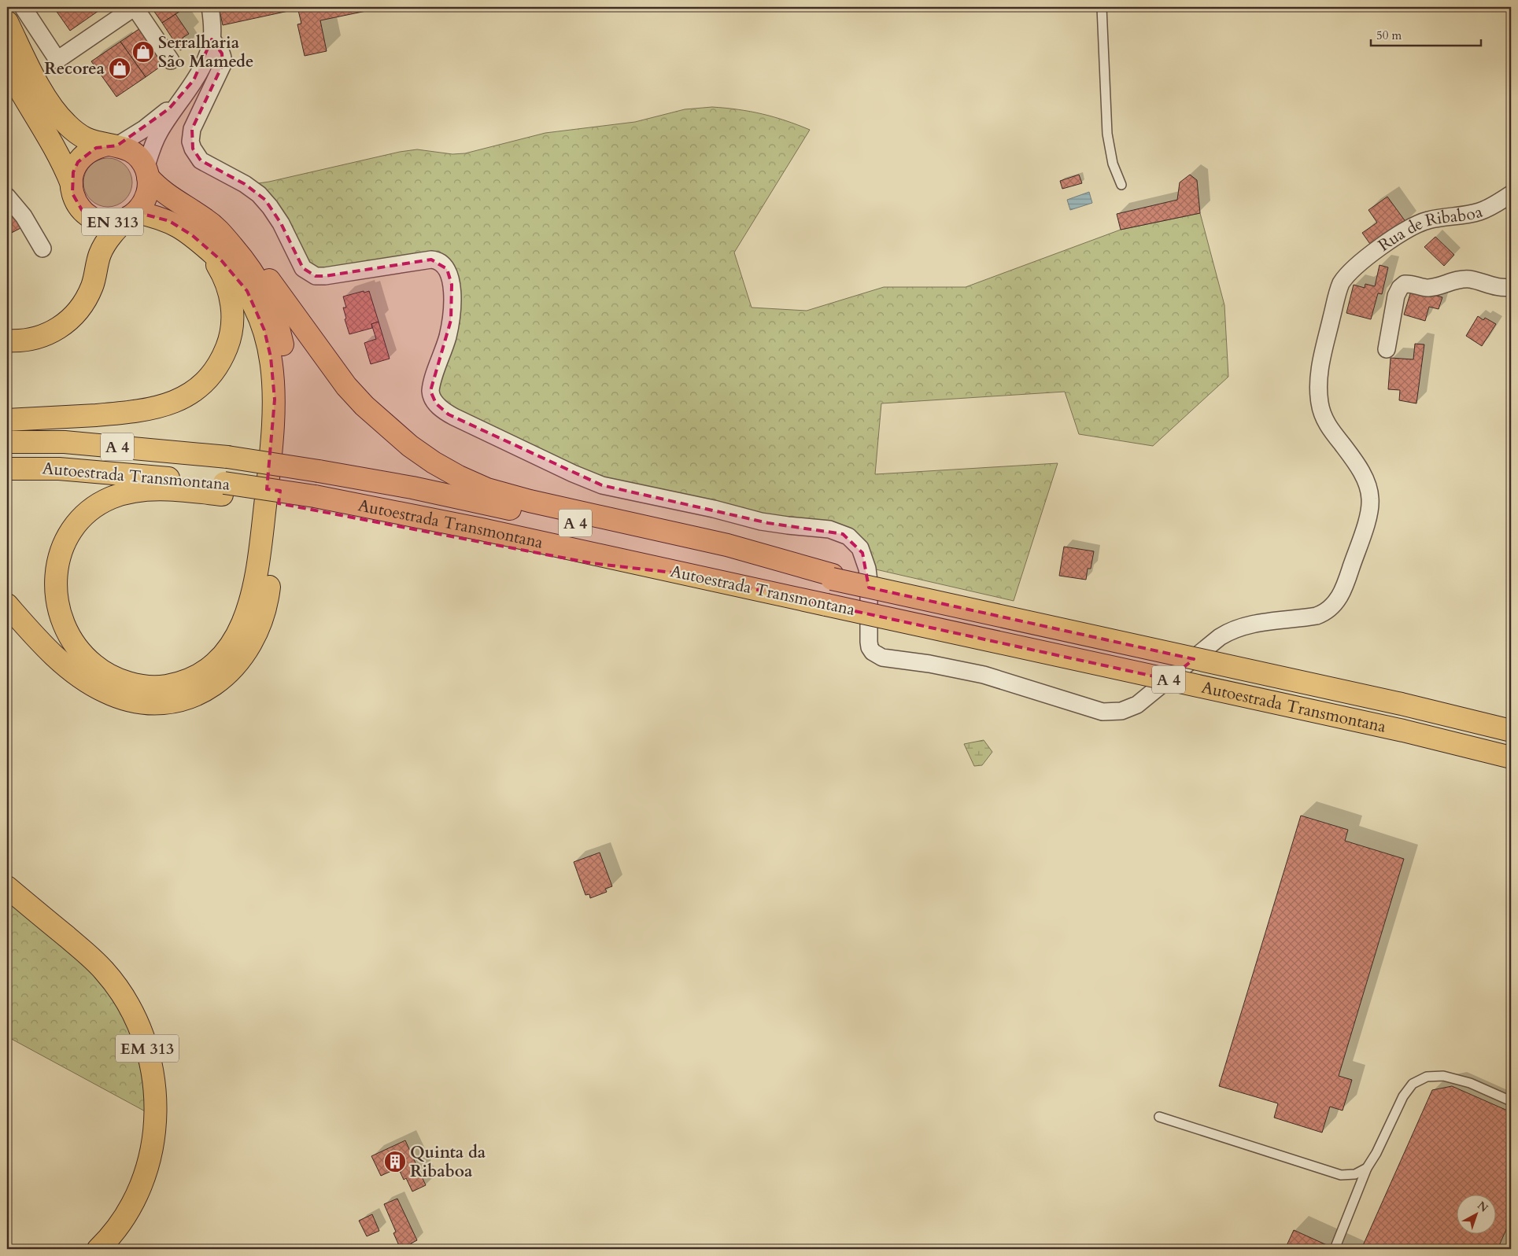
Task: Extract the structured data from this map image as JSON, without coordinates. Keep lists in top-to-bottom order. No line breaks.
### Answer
{"streets":{"main road":["EN 313","A 4","Autoestrada Transmontana","EM 313"],"street":["Rua de Ribaboa"]},"places":{"shop":["Serralharia São Mamede","Recorea"],"building":["Quinta da Ribaboa"]},"scale_bar":"50 m","north":"top right"}
